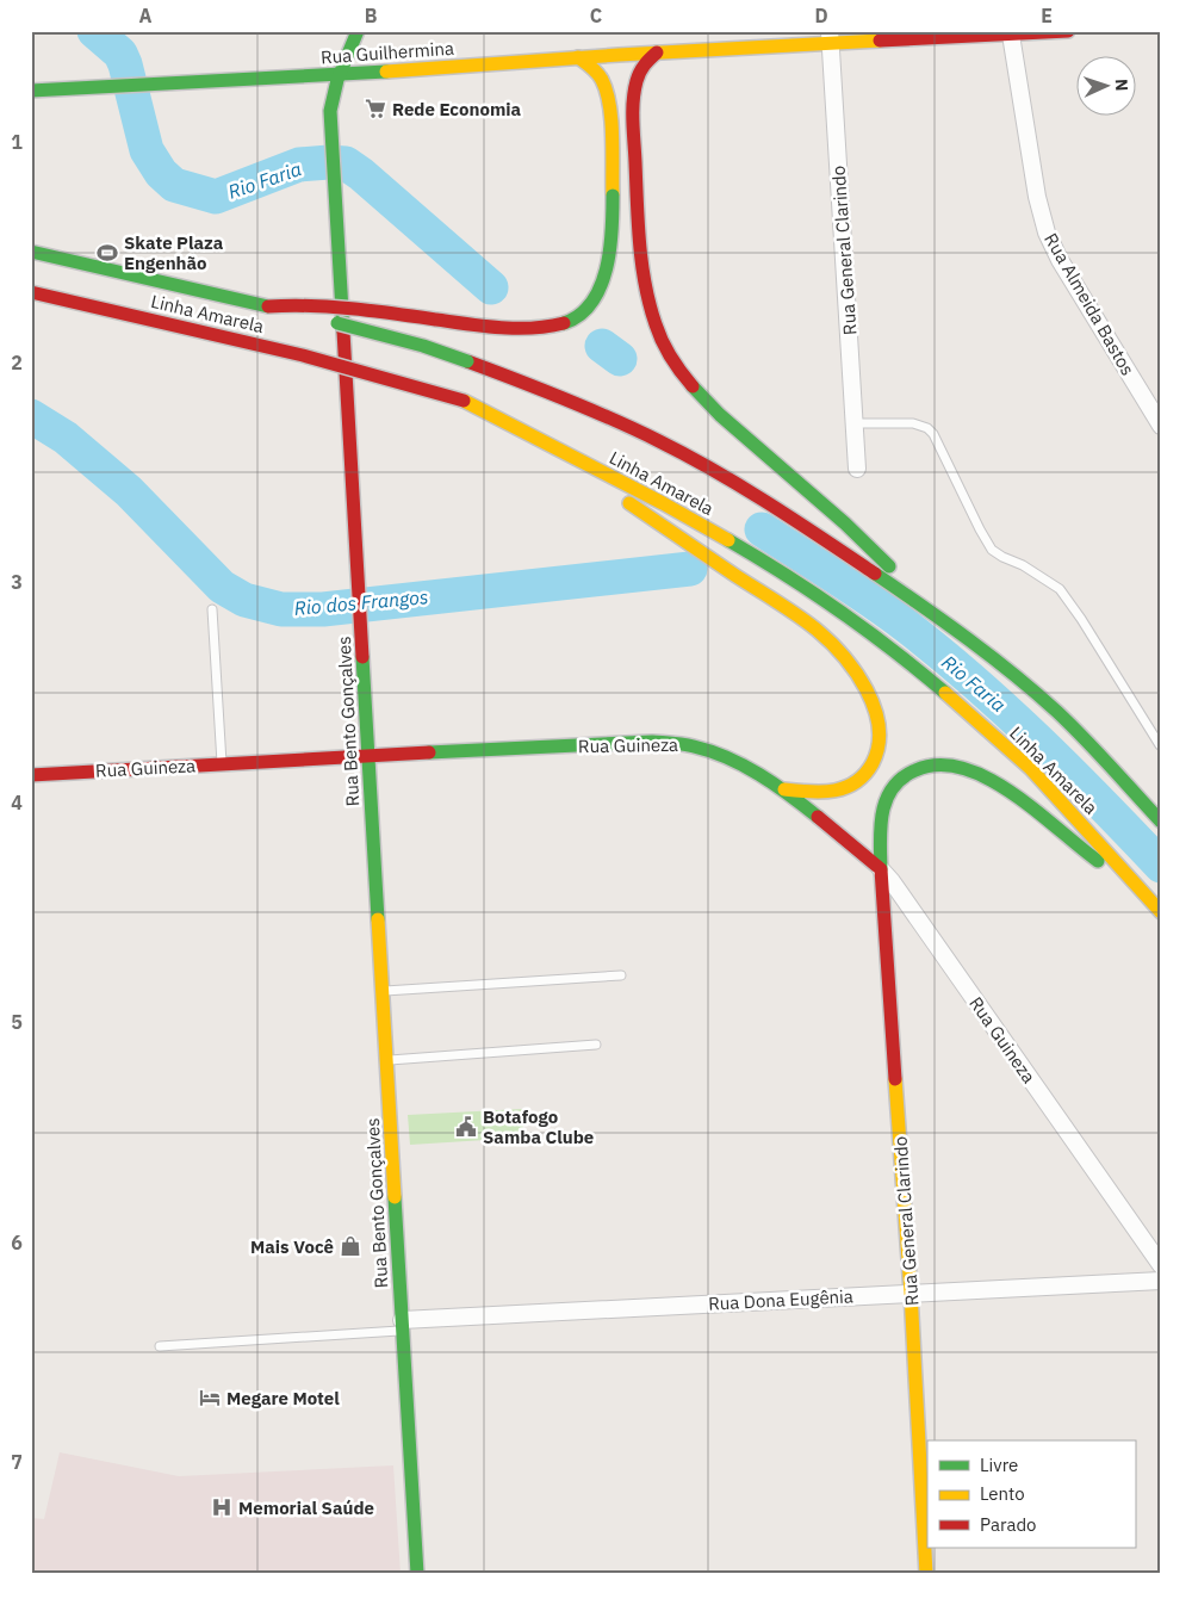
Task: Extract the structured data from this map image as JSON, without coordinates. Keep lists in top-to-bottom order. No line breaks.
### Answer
{"streets":{"main road":["Rua Guilhermina","Rua General Clarindo","Linha Amarela","Rua Bento Gonçalves","Rua Guineza"],"street":["Rua Almeida Bastos","Rua Dona Eugênia"]},"crossings":[["Rua Guilhermina","Rua General Clarindo"],["Rua Guilhermina","Rua Almeida Bastos"],["Rua Guilhermina","Rua Bento Gonçalves"],["Rua General Clarindo","Linha Amarela"],["Rua General Clarindo","Rua Guineza"],["Rua General Clarindo","Rua Dona Eugênia"],["Rua Bento Gonçalves","Rua Guineza"],["Rua Bento Gonçalves","Rua Dona Eugênia"]],"water":["Rio Faria","Rio dos Frangos"],"places":{"supermarket":["Rede Economia"],"sports":["Skate Plaza Engenhão"],"public building":["Botafogo Samba Clube"],"shop":["Mais Você"],"hotel":["Megare Motel"],"hospital":["Memorial Saúde"]},"legend":["Livre","Lento","Parado"],"north":"right","grid":{"columns":["A","B","C","D","E"],"rows":["1","2","3","4","5","6","7"]}}
